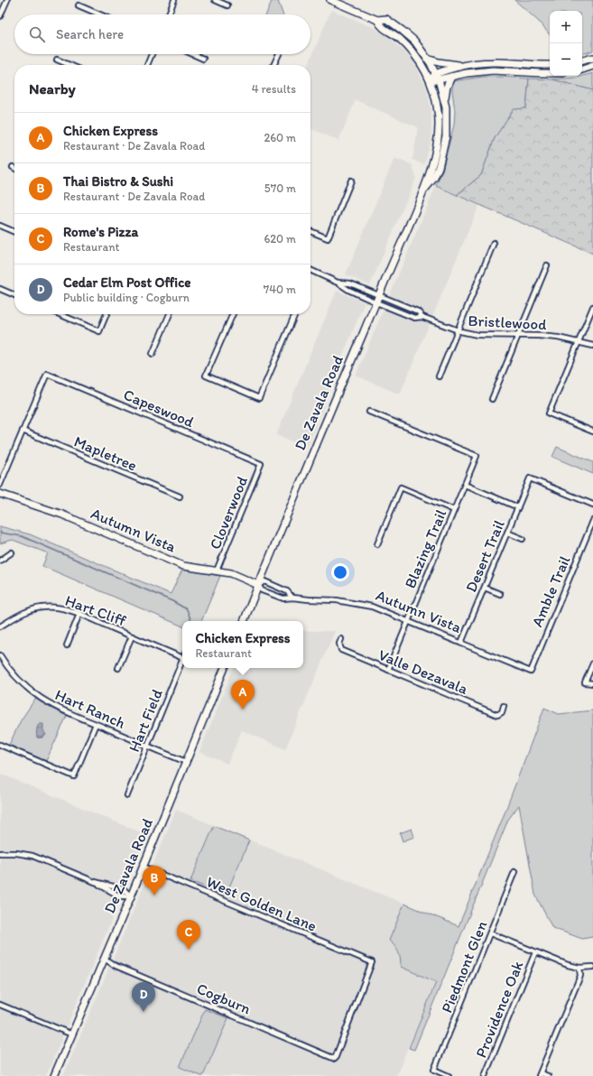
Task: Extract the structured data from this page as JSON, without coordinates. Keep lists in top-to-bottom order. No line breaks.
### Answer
{"streets":{"main road":["De Zavala Road","Autumn Vista"],"street":["Bristlewood","Capeswood","Mapletree","Cloverwood","Blazing Trail","Desert Trail","Amble Trail","Hart Cliff","Valle Dezavala","Hart Ranch","Hart Field","West Golden Lane","Piedmont Glen","Cogburn","Providence Oak"]},"crossings":[["Bristlewood","De Zavala Road"],["De Zavala Road","Autumn Vista"],["De Zavala Road","Hart Ranch"],["De Zavala Road","West Golden Lane"],["De Zavala Road","Cogburn"],["Capeswood","Mapletree"],["Capeswood","Cloverwood"],["Cloverwood","Autumn Vista"],["Autumn Vista","Blazing Trail"],["Autumn Vista","Desert Trail"],["Autumn Vista","Amble Trail"],["Blazing Trail","Valle Dezavala"],["Hart Ranch","Hart Field"],["West Golden Lane","Cogburn"]],"page":{"map_buttons":["+","−"],"search":"Search here","heading":["Nearby","4 results"],"list":[{"mark":"A","name":"Chicken Express","note":"Restaurant · De Zavala Road","value":"260 m"},{"mark":"B","name":"Thai Bistro & Sushi","note":"Restaurant · De Zavala Road","value":"570 m"},{"mark":"C","name":"Rome's Pizza","note":"Restaurant","value":"620 m"},{"mark":"D","name":"Cedar Elm Post Office","note":"Public building · Cogburn","value":"740 m"}],"popup":["Chicken Express","Restaurant"],"pins":["A","B","C","D"]}}
